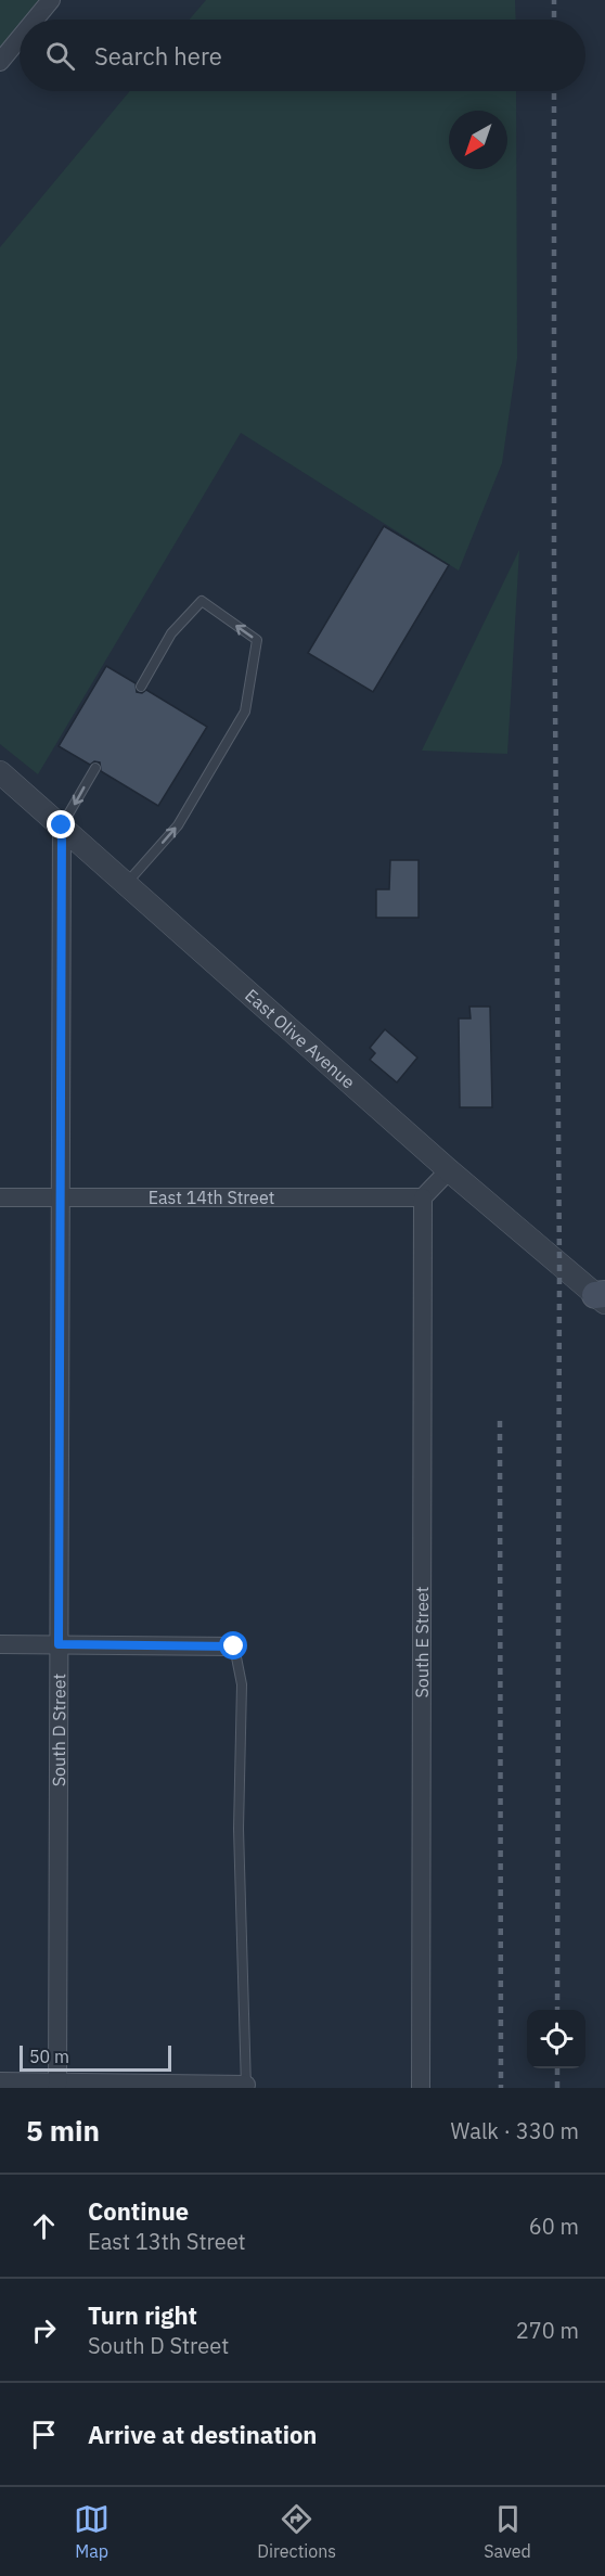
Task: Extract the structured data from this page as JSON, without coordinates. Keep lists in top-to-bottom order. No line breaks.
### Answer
{"streets":{"street":["East Olive Avenue","East 14th Street","South E Street","South D Street"]},"crossings":[["East Olive Avenue","South D Street"],["East 14th Street","South E Street"],["East 14th Street","South D Street"]],"scale_bar":"50 m","north":"bottom left","page":{"search":"Search here","scale":"50 m","heading":["5 min","Walk · 330 m"],"list":[["Continue","East 13th Street","60 m"],["Turn right","South D Street","270 m"],"Arrive at destination"],"nav":["Map","Directions","Saved"]}}
